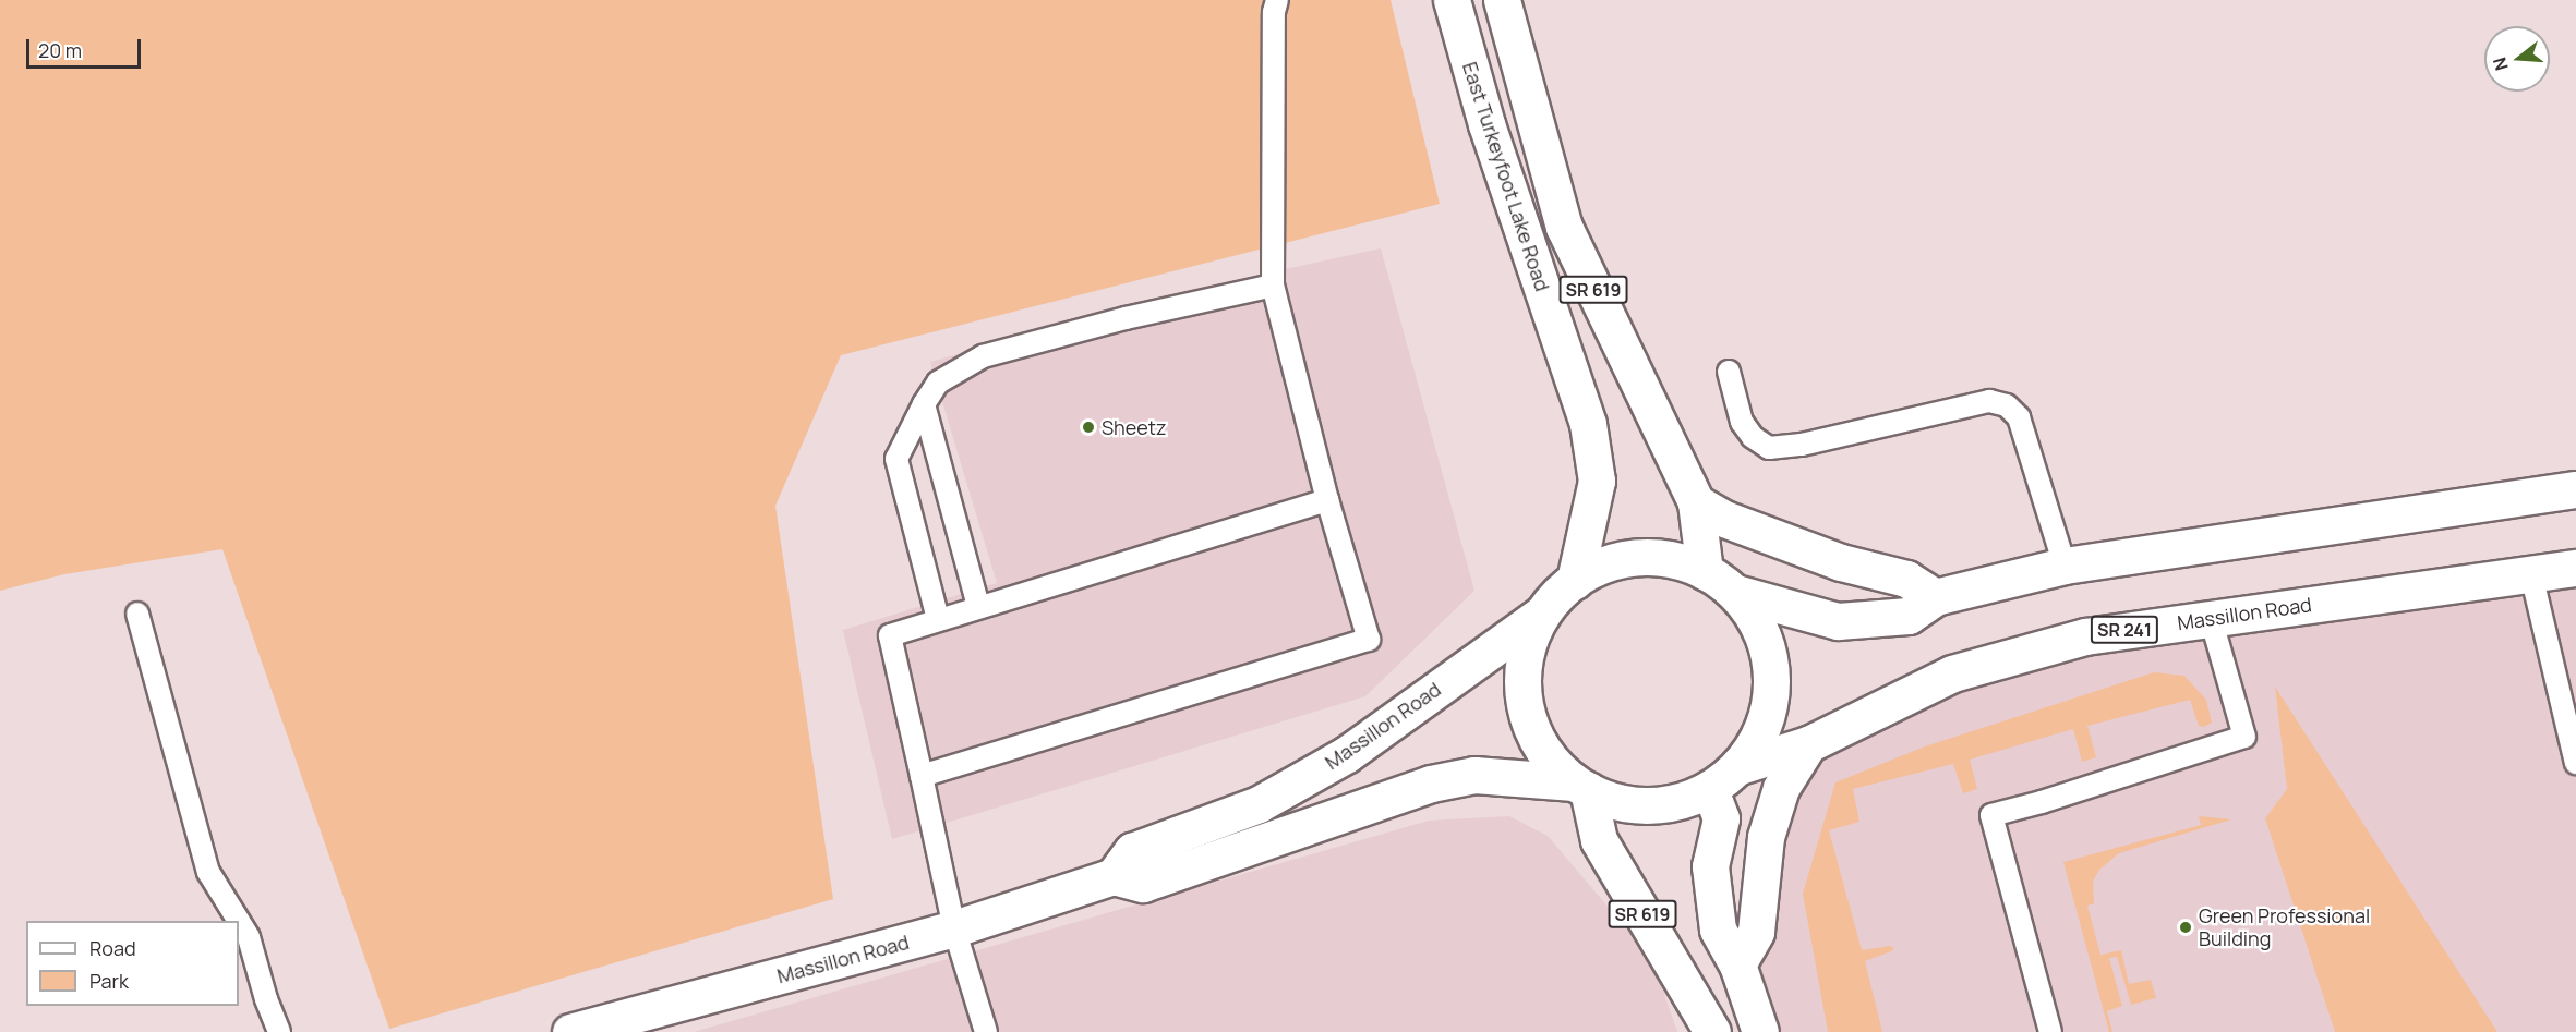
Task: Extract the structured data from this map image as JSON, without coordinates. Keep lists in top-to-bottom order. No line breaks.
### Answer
{"streets":{"main road":["East Turkeyfoot Lake Road","SR 619","Massillon Road","SR 241"]},"places":["Sheetz","Green Professional Building"],"legend":["Road","Park"],"scale_bar":"20 m","north":"left"}
